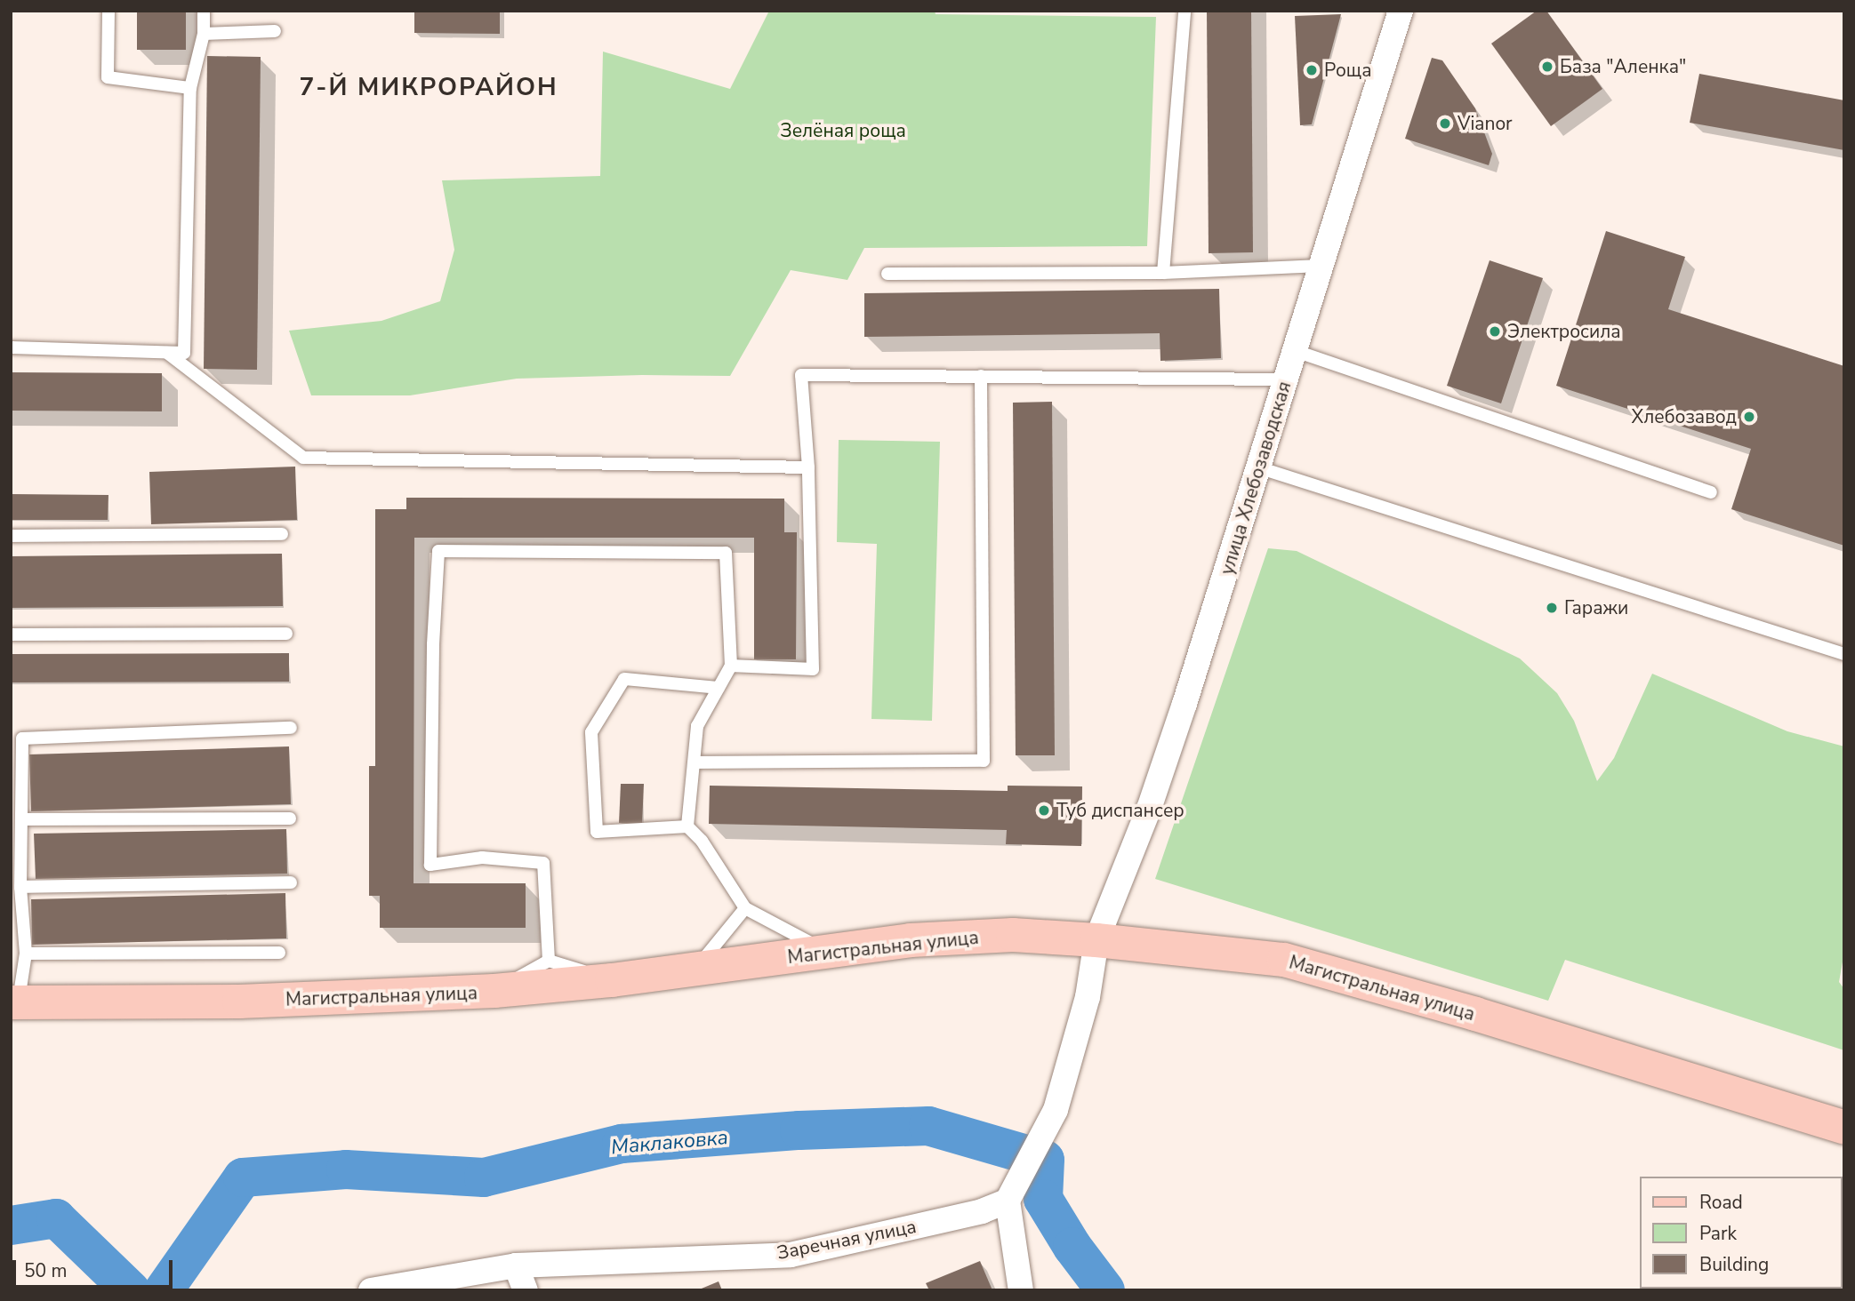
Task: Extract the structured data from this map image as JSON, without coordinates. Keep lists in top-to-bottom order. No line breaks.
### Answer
{"streets":{"main road":["Магистральная улица"],"street":["улица Хлебозаводская","Заречная улица"]},"crossings":[["улица Хлебозаводская","Магистральная улица"],["улица Хлебозаводская","Заречная улица"]],"districts":["7-Й МИКРОРАЙОН"],"water":["Маклаковка"],"parks":["Зелёная роща"],"places":["База \"Аленка\"","Роща","Vianor","Электросила","Хлебозавод","Гаражи","Туб диспансер"],"legend":["Road","Park","Building"],"scale_bar":"50 m"}
